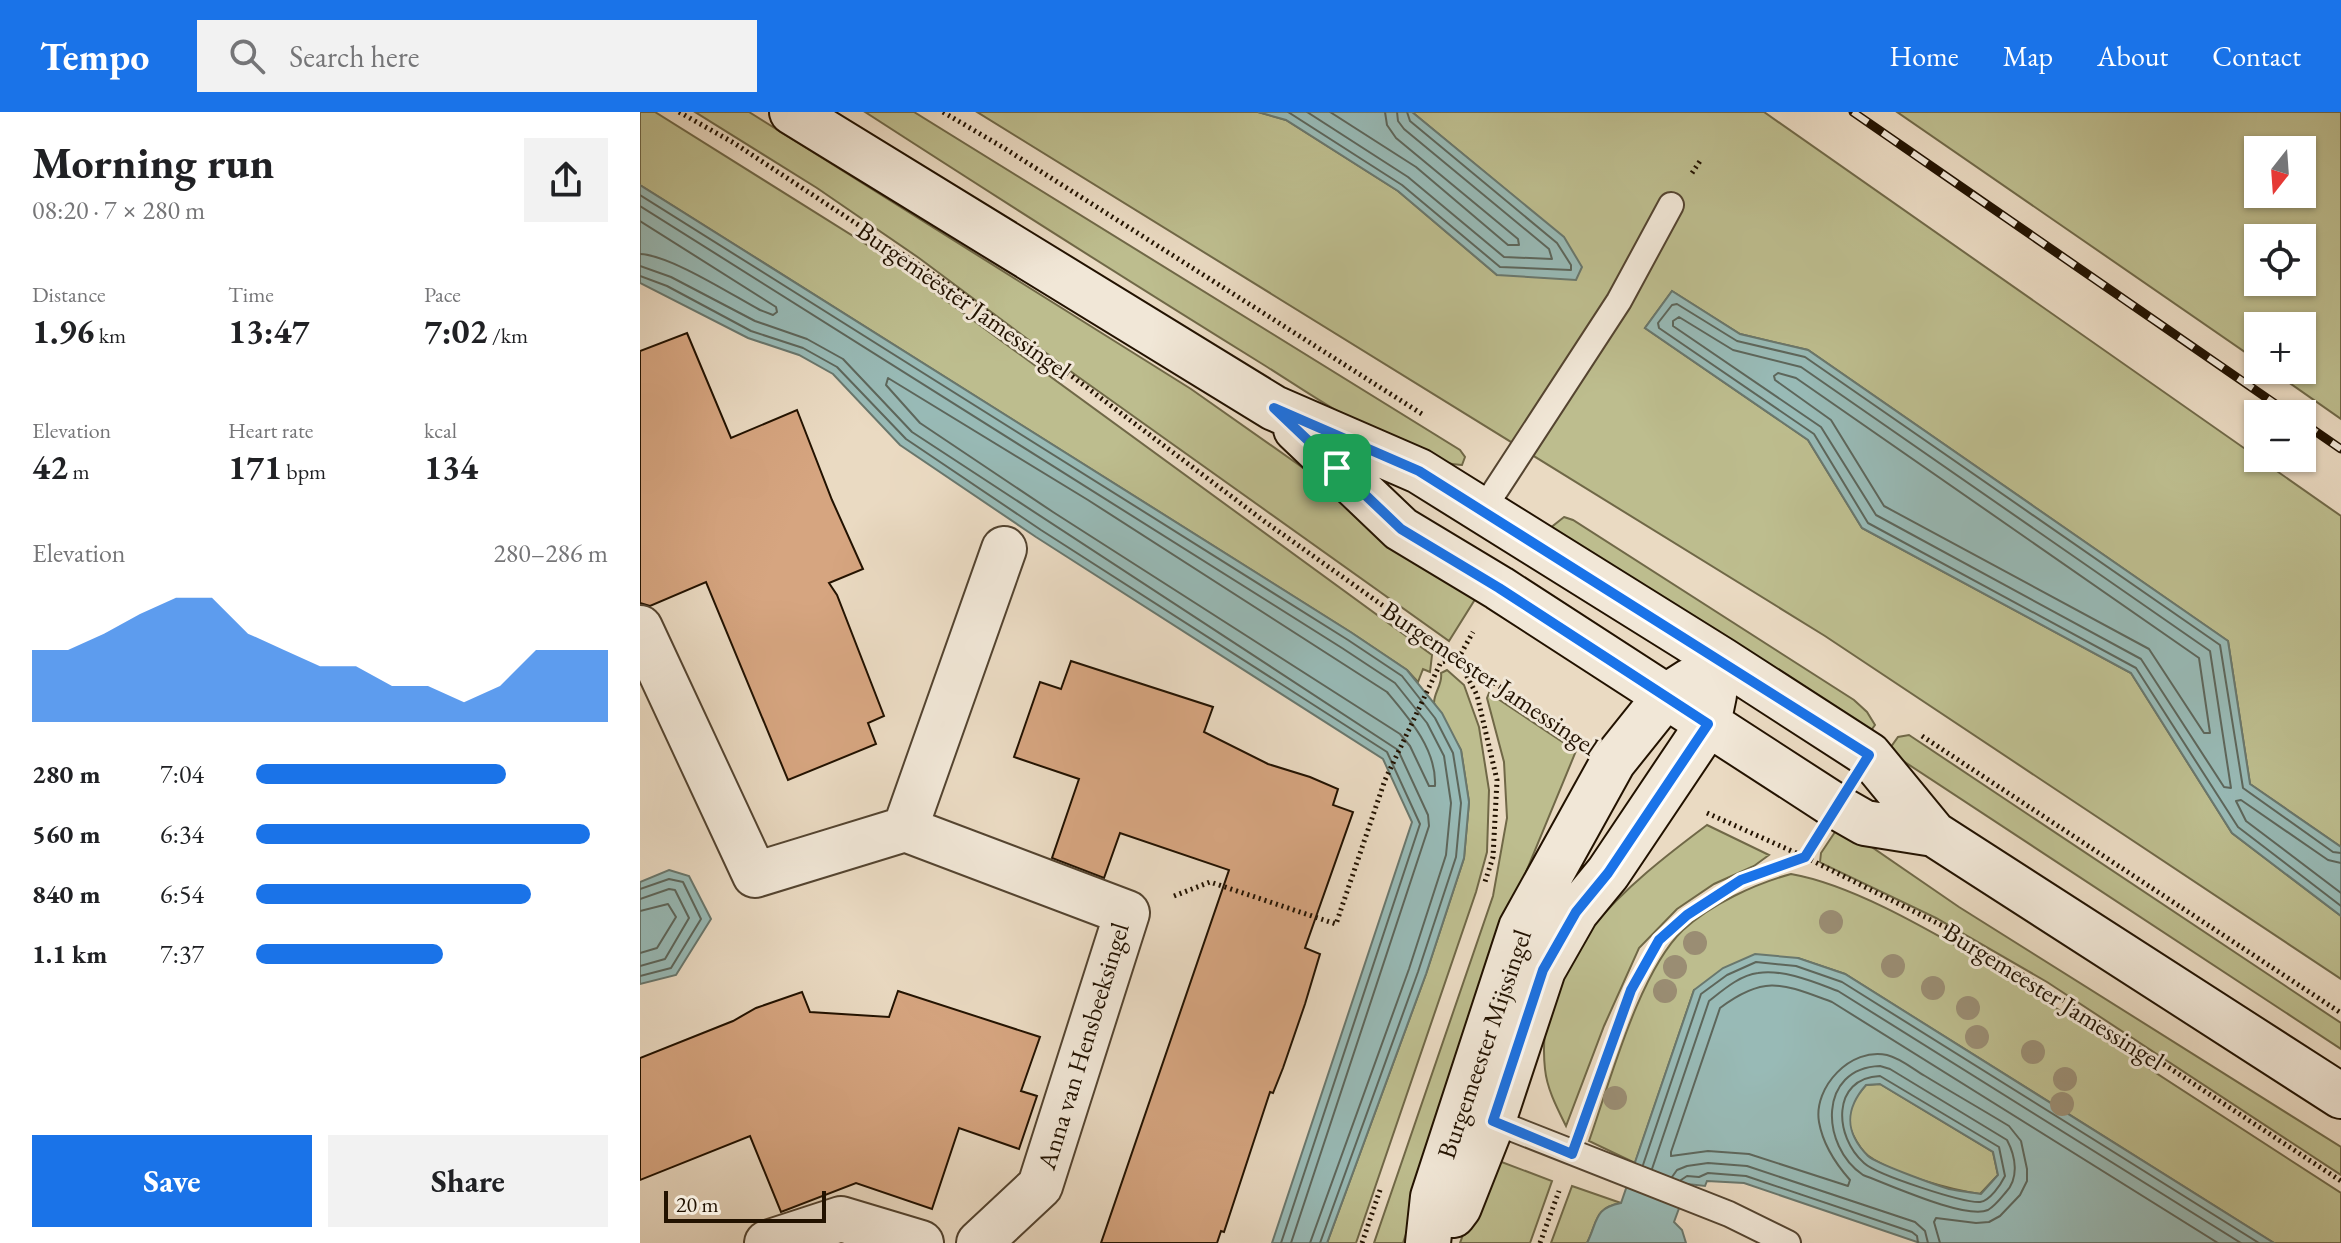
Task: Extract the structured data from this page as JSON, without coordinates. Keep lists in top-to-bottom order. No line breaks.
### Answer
{"streets":{"street":["Burgemeester Mijssingel","Anna van Hensbeeksingel"],"path":["Burgemeester Jamessingel"]},"crossings":[["Burgemeester Jamessingel","Burgemeester Mijssingel"]],"scale_bar":"20 m","north":"bottom","page":{"header":"Tempo","search":"Search here","nav":["Home","Map","About","Contact"],"heading":["Morning run","08:20 · 7 × 280 m"],"map_buttons":["+","−"],"stats":[["Distance","1.96 km"],["Time","13:47"],["Pace","7:02 /km"],["Elevation","42 m"],["Heart rate","171 bpm"],["kcal","134"]],"chart":["Elevation","280–286 m"],"list":[{"name":"280 m","note":"7:04"},{"name":"560 m","note":"6:34"},{"name":"840 m","note":"6:54"},{"name":"1.1 km","note":"7:37"}],"buttons":["Save","Share"],"scale":"20 m"}}
